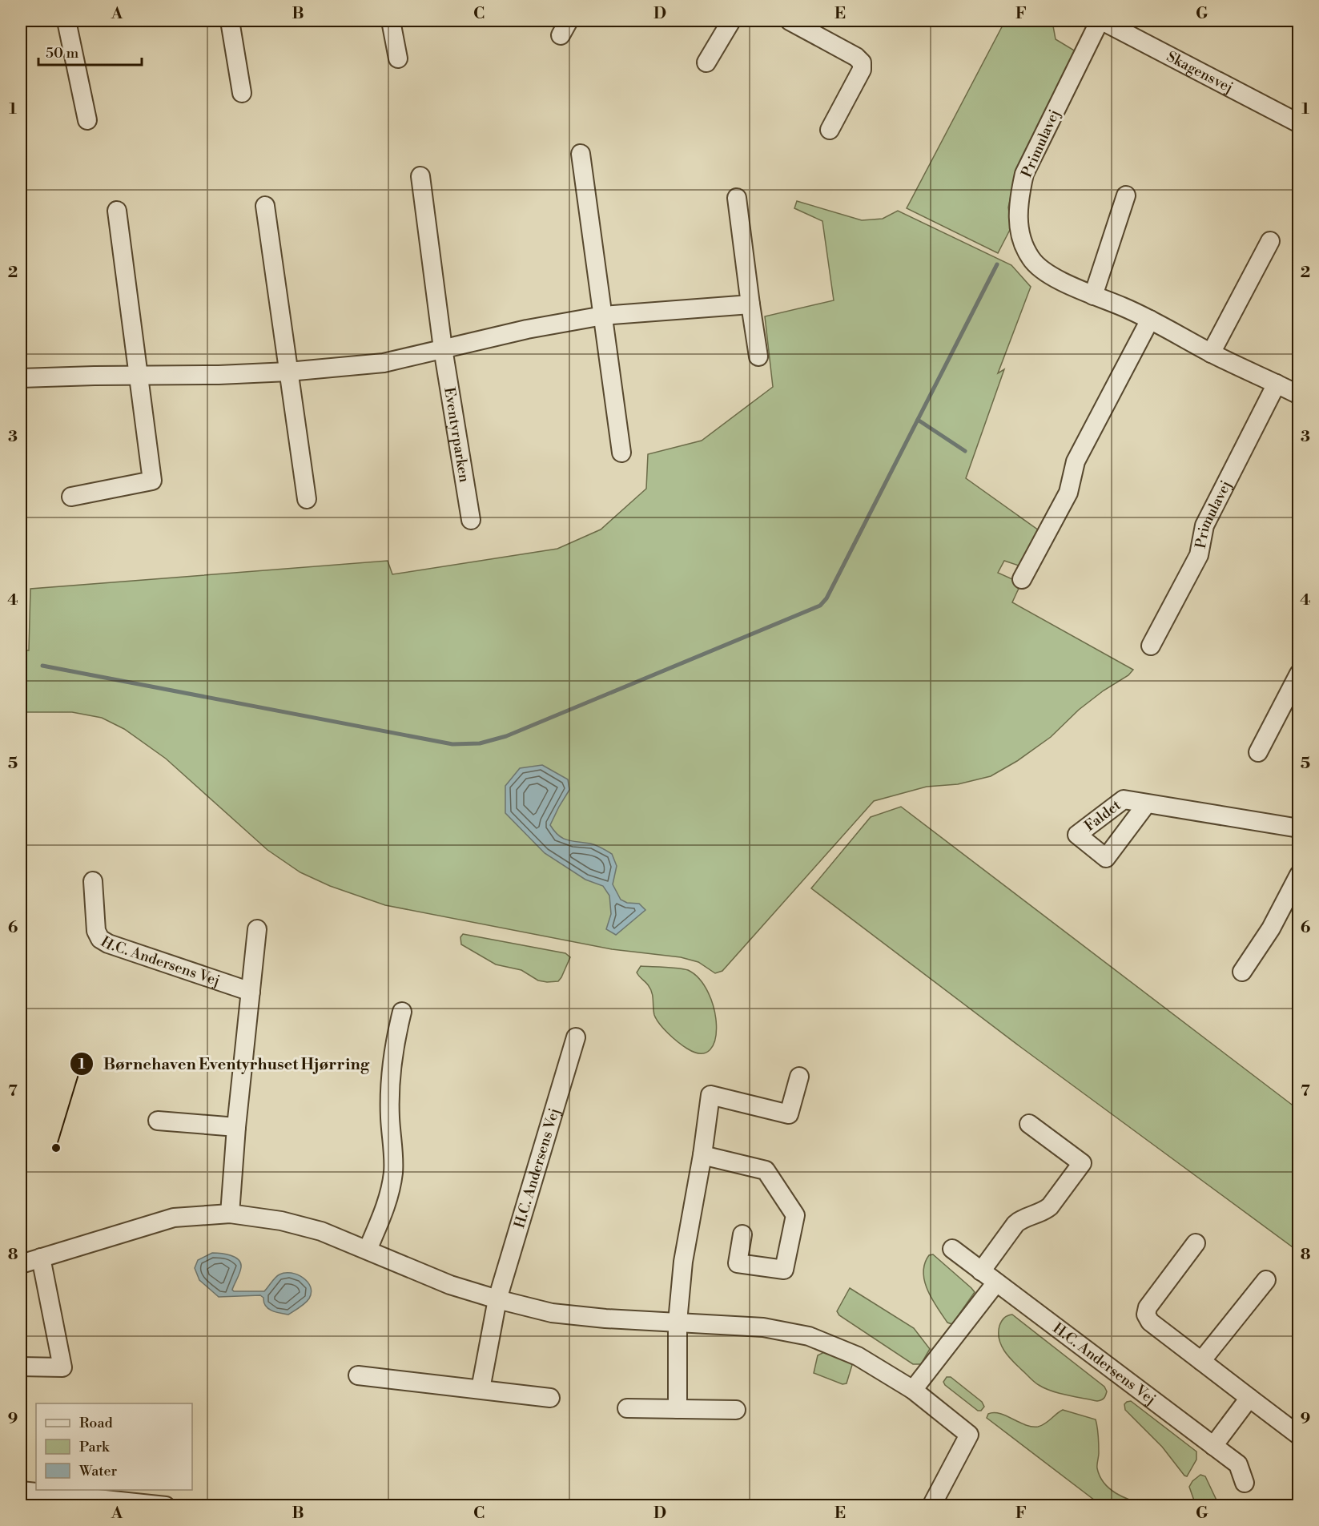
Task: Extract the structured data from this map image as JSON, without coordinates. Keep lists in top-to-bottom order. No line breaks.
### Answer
{"streets":{"street":["Skagensvej","Primulavej","Eventyrparken","H.C. Andersens Vej"]},"crossings":[["Skagensvej","Primulavej"]],"places":["Børnehaven Eventyrhuset Hjørring"],"legend":["Road","Park","Water"],"scale_bar":"50 m","grid":{"columns":["A","B","C","D","E","F","G"],"rows":["1","2","3","4","5","6","7","8","9"]}}
